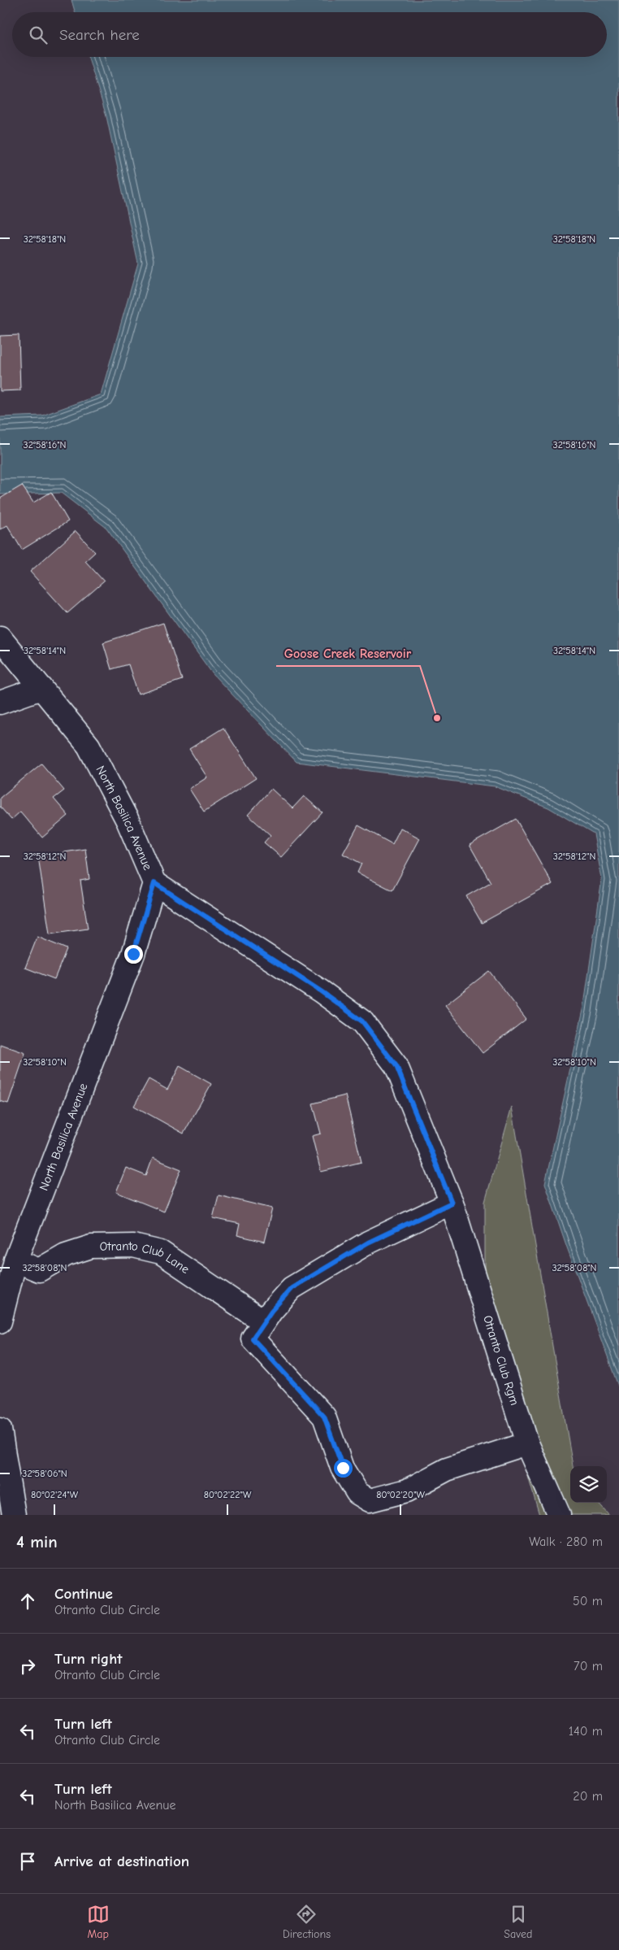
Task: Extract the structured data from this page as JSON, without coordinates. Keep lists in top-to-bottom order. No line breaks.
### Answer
{"streets":{"street":["North Basilica Avenue","Otranto Club Lane","Otranto Club Rgm"]},"crossings":[["North Basilica Avenue","Otranto Club Lane"],["North Basilica Avenue","Otranto Club Rgm"]],"places":["Goose Creek Reservoir"],"page":{"search":"Search here","heading":["4 min","Walk · 280 m"],"list":[["Continue","Otranto Club Circle","50 m"],["Turn right","Otranto Club Circle","70 m"],["Turn left","Otranto Club Circle","140 m"],["Turn left","North Basilica Avenue","20 m"],"Arrive at destination"],"nav":["Map","Directions","Saved"]},"coordinates":["32°58'18\"N","32°58'16\"N","32°58'14\"N","32°58'12\"N","32°58'10\"N","32°58'08\"N","32°58'06\"N","80°02'24\"W","80°02'22\"W","80°02'20\"W"]}
